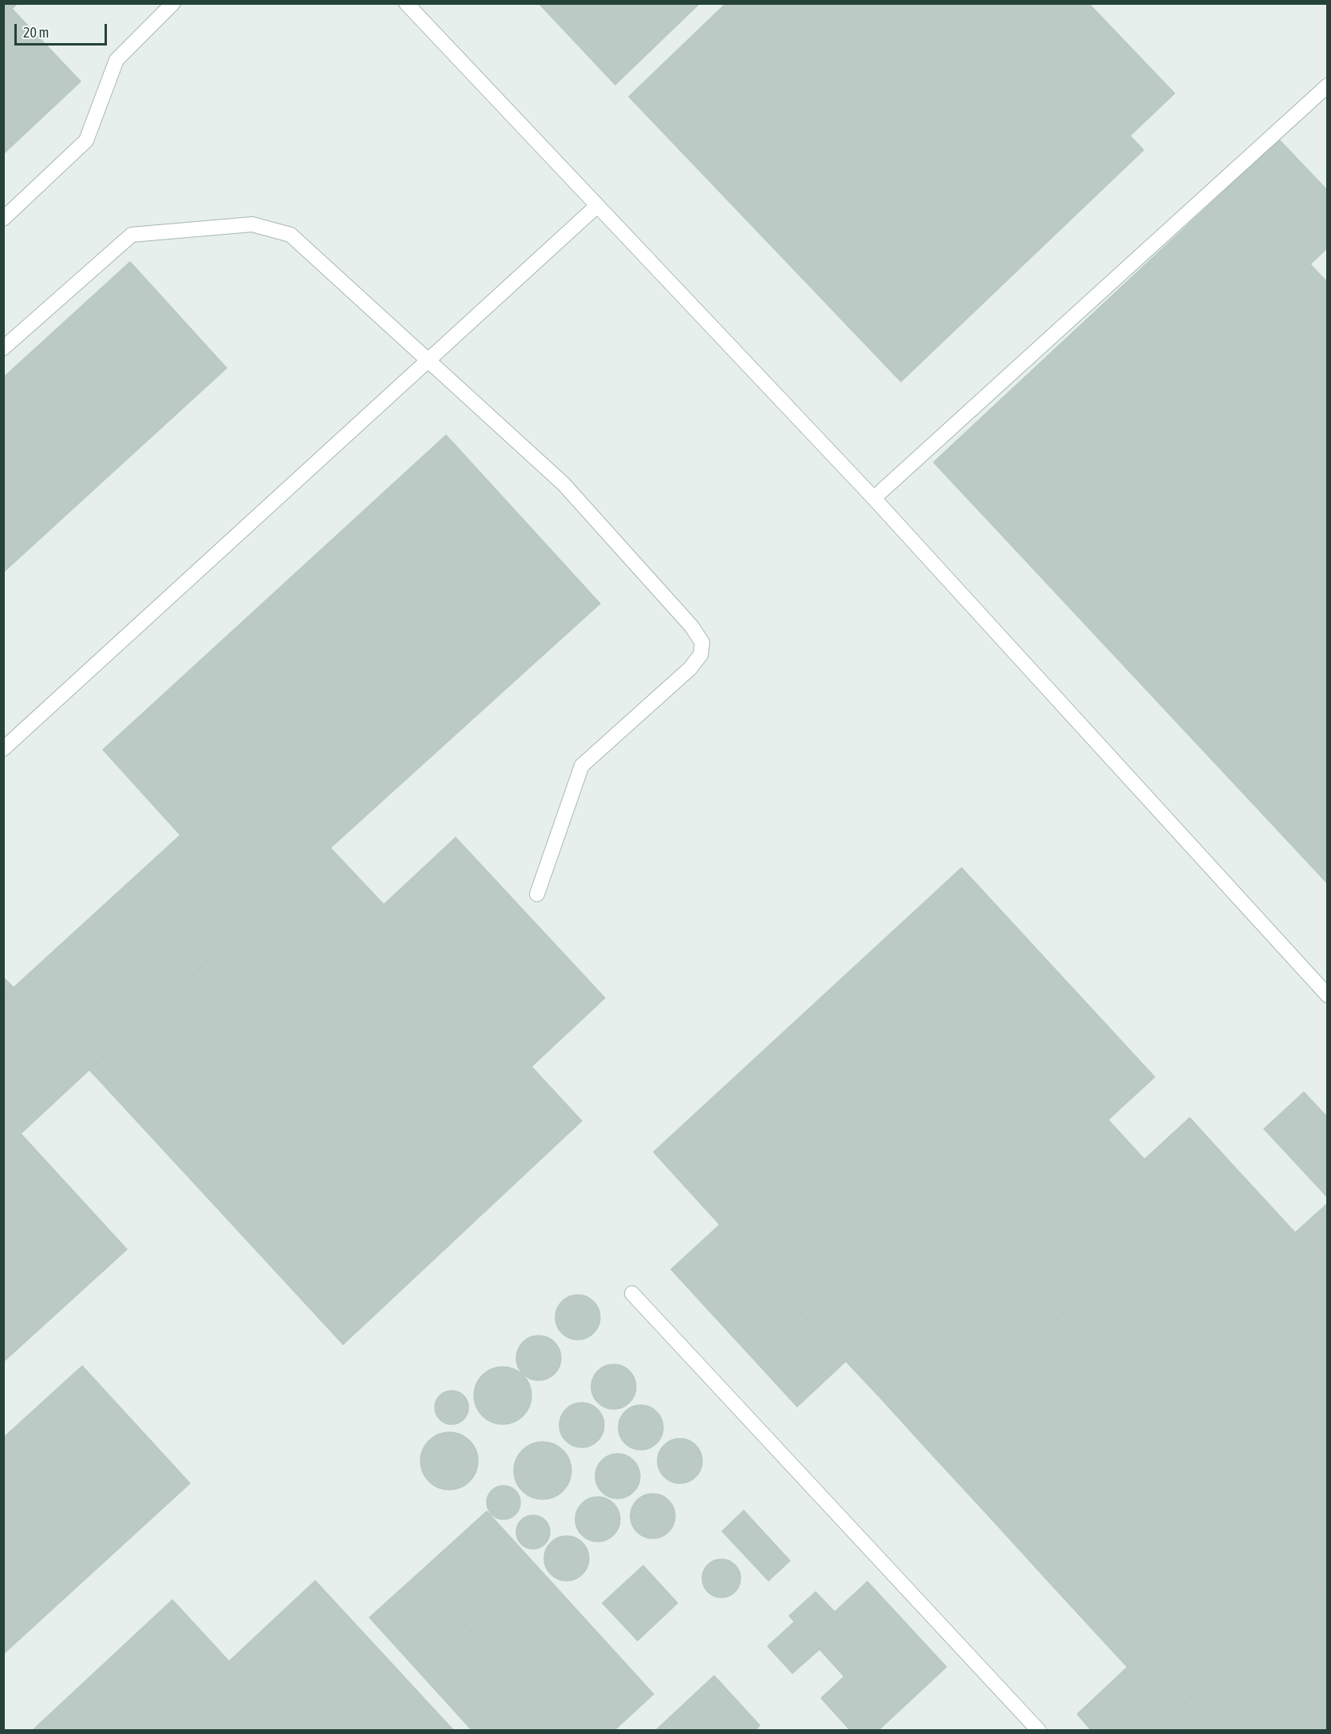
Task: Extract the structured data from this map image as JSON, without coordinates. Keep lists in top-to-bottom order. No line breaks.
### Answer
{"scale_bar":"20 m"}
